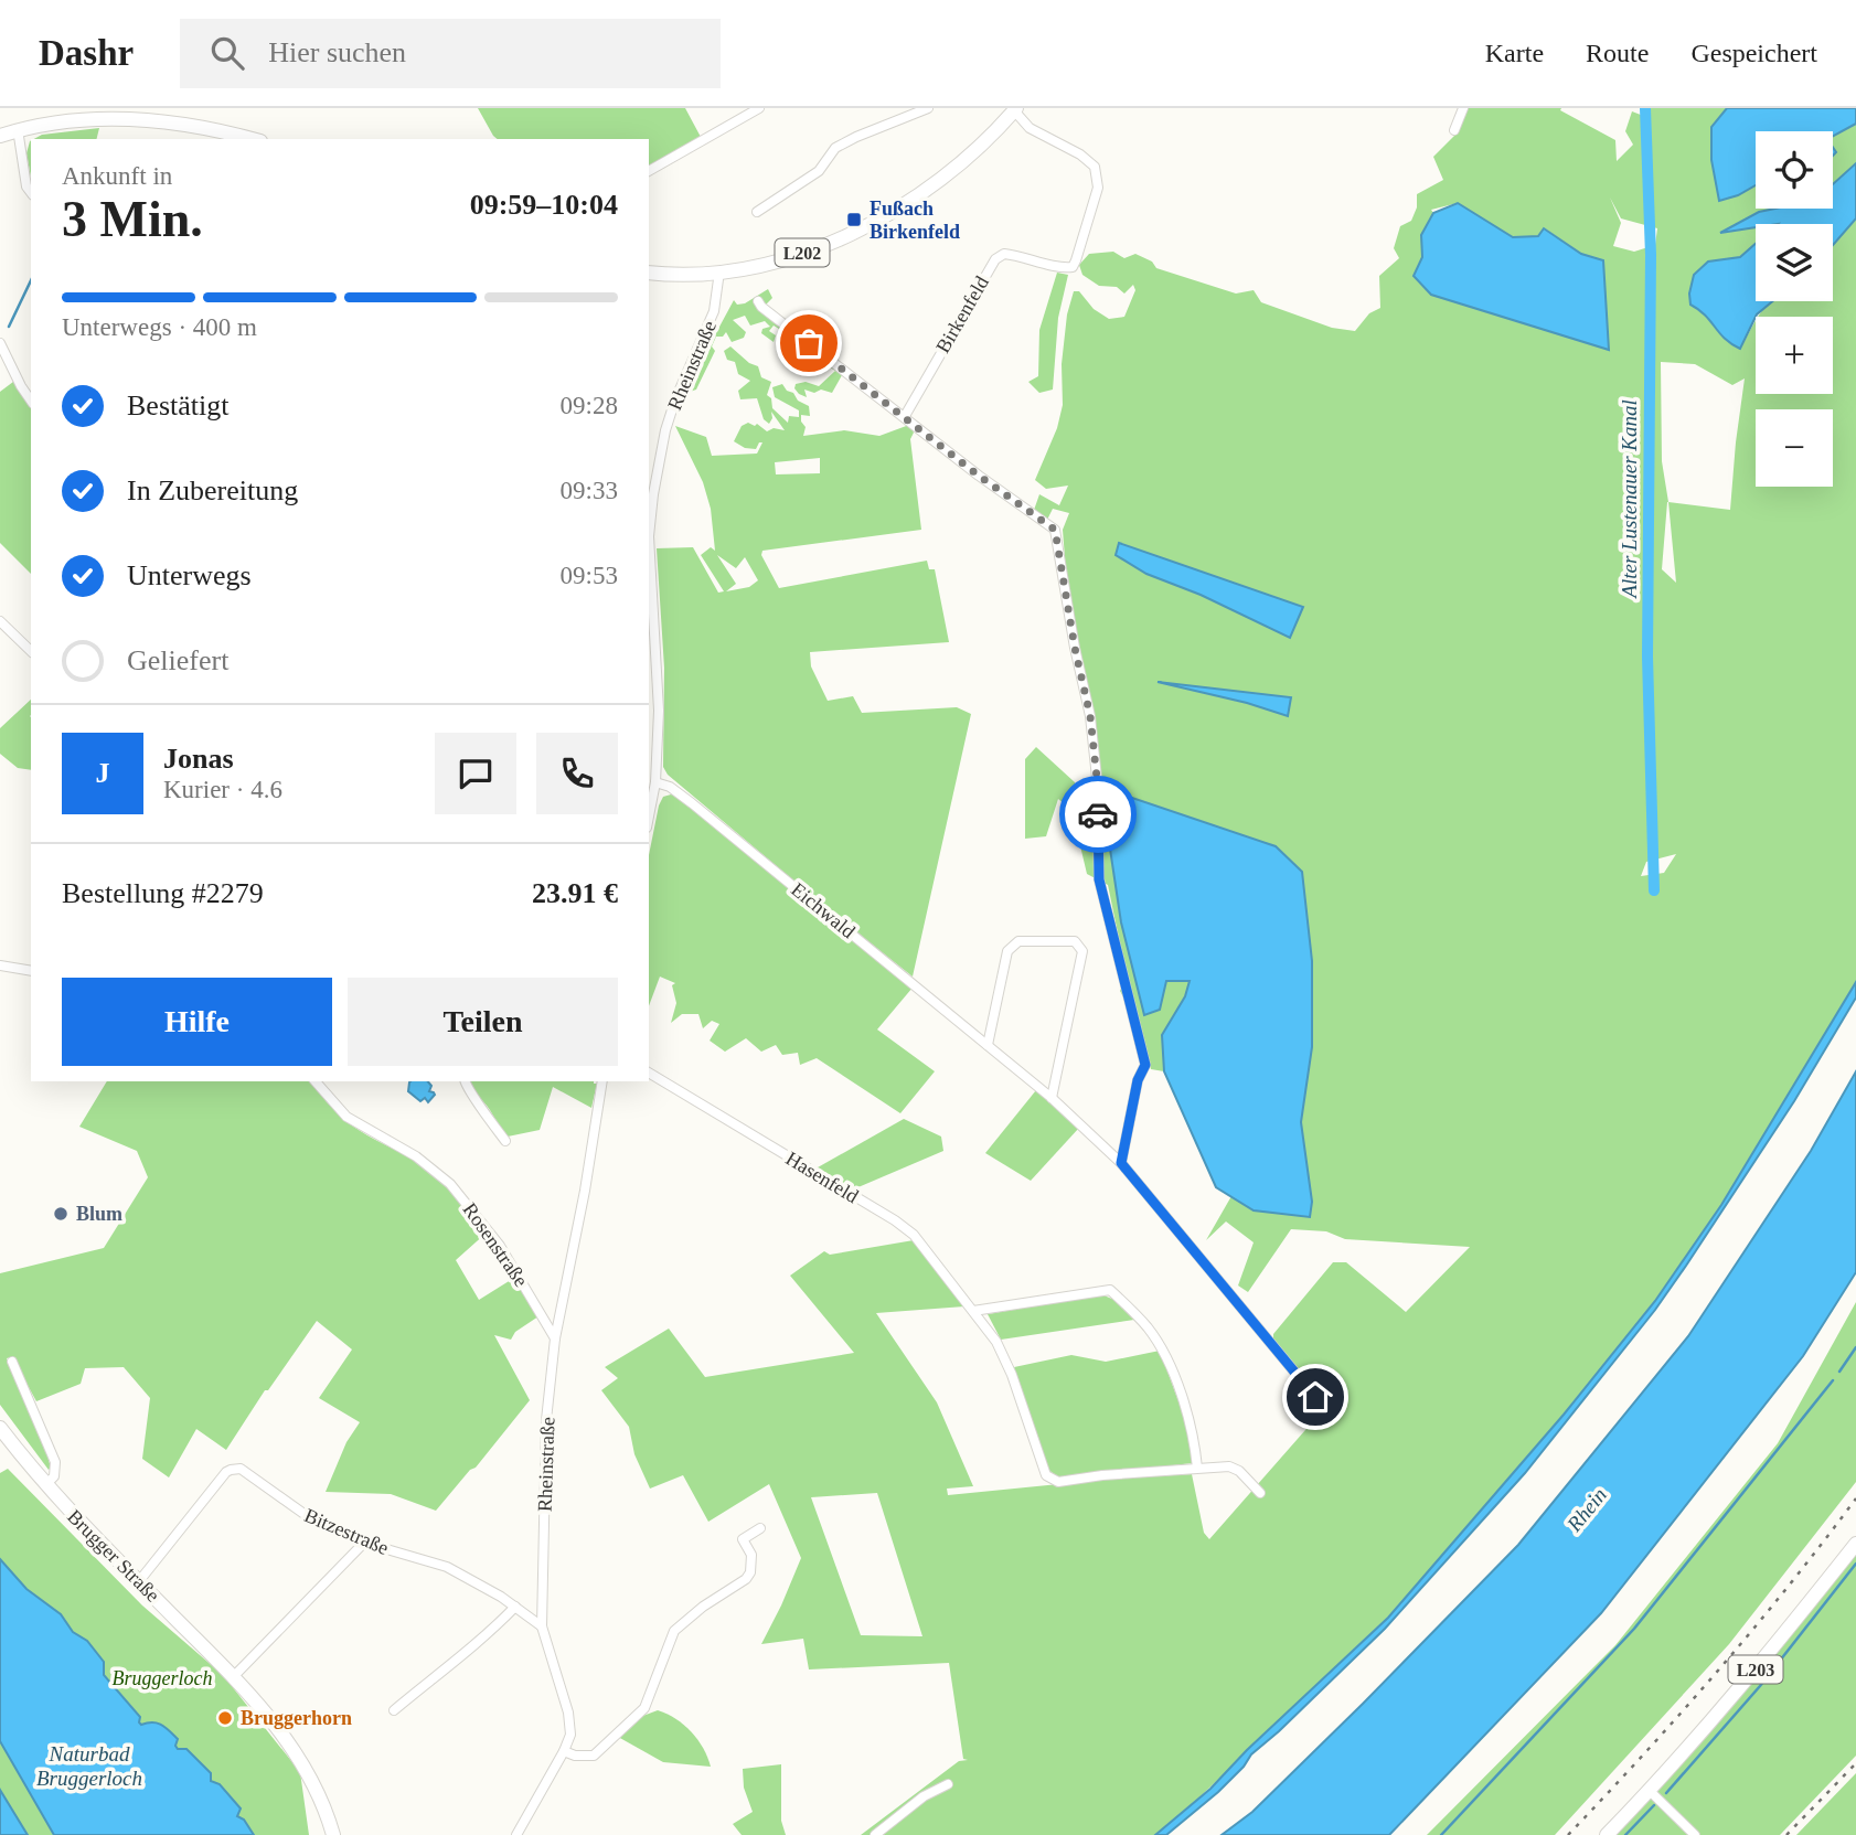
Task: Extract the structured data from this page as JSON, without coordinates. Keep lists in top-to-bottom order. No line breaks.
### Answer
{"streets":{"main road":["L202","Brugger Straße","L203"],"street":["Birkenfeld","Rheinstraße","Eichwald","Hasenfeld","Rosenstraße","Bitzestraße"]},"crossings":[["L202","Birkenfeld"],["L202","Rheinstraße"],["Rheinstraße","Eichwald"],["Rheinstraße","Rosenstraße"],["Rheinstraße","Bitzestraße"],["Bitzestraße","Brugger Straße"]],"water":["Alter Lustenauer Kanal","Rhein","Naturbad Bruggerloch"],"parks":["Bruggerloch"],"places":{"transit":["Fußach Birkenfeld"],"other":["Blum","Bruggerhorn"]},"page":{"header":"Dashr","search":"Hier suchen","nav":["Karte","Route","Gespeichert"],"map_buttons":["+","−"],"heading":["3 Min.","Ankunft in","09:59–10:04"],"panel":["Jonas","Kurier · 4.6","Bestellung #2279","23.91 €"],"bar":"Unterwegs · 400 m","list":[["Bestätigt","09:28"],["In Zubereitung","09:33"],["Unterwegs","09:53"],"Geliefert"],"round":"J","buttons":["Hilfe","Teilen"]}}
